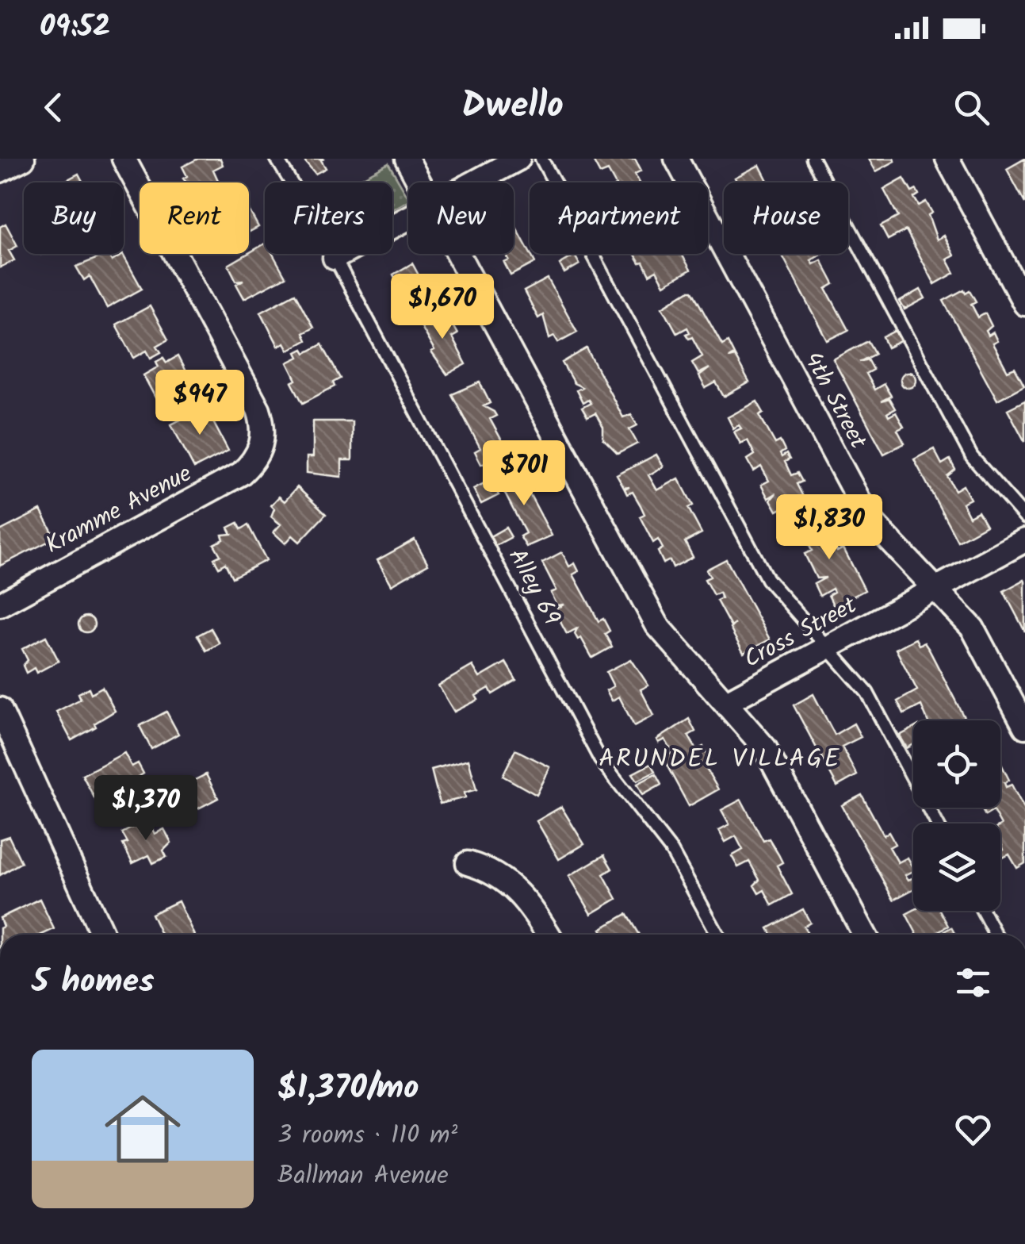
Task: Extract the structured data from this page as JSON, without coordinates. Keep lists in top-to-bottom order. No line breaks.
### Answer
{"streets":{"street":["4th Street","Kramme Avenue","Cross Street"],"lane":["Alley 69"]},"crossings":[["4th Street","Cross Street"]],"districts":["ARUNDEL VILLAGE"],"page":{"status":"09:52","header":"Dwello","chip":["Buy","Rent","Filters","New","Apartment","House"],"price":["$1,670","$947","$701","$1,830","$1,370"],"heading":"5 homes","list":[{"name":"$1,370/mo","note":"3 rooms · 110 m² · Ballman Avenue"}]}}
